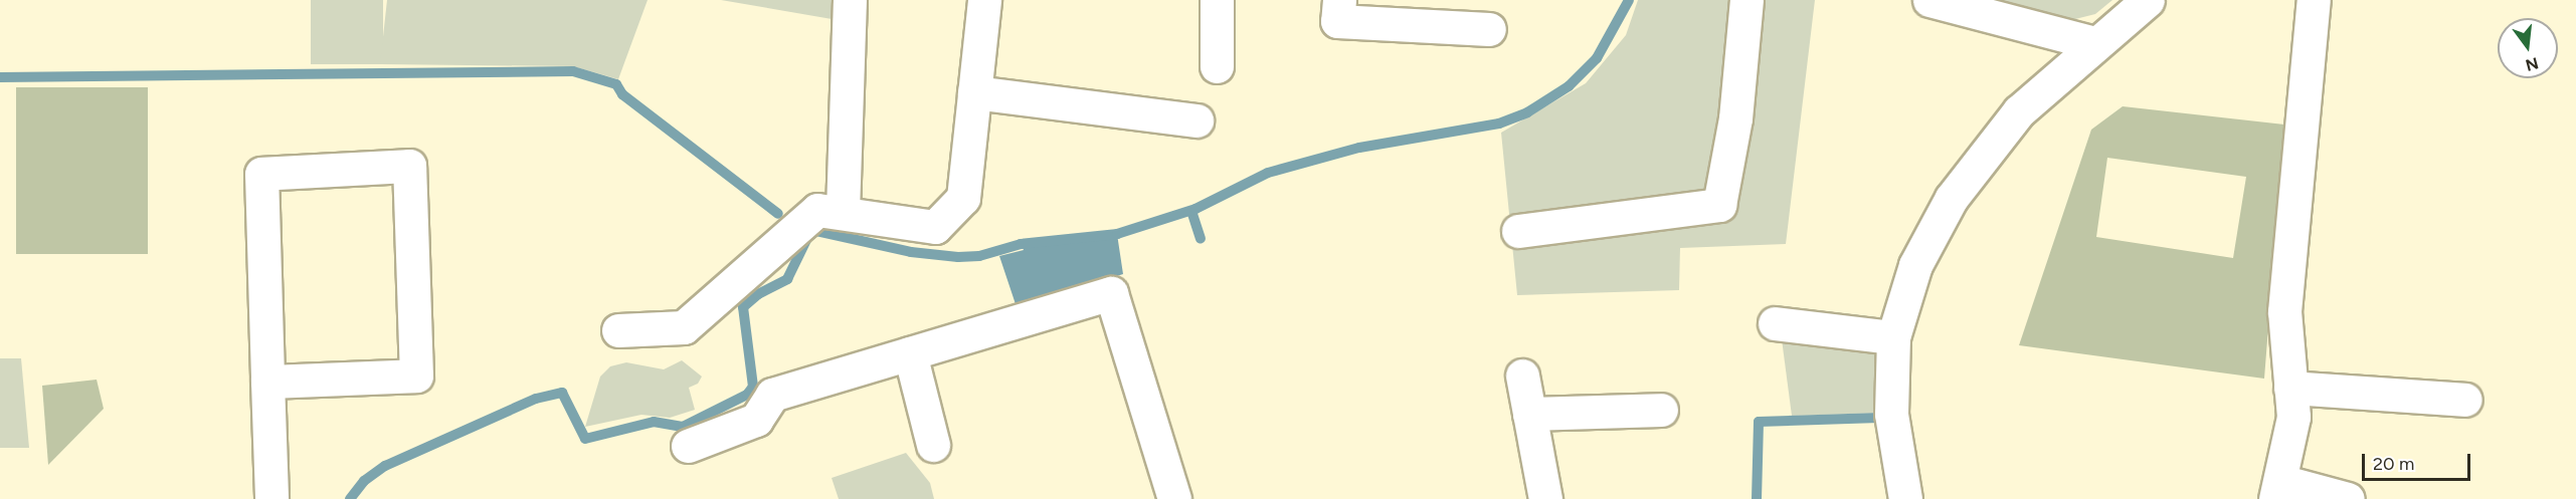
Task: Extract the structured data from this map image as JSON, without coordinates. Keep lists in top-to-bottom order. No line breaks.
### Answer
{"scale_bar":"20 m","north":"bottom"}
